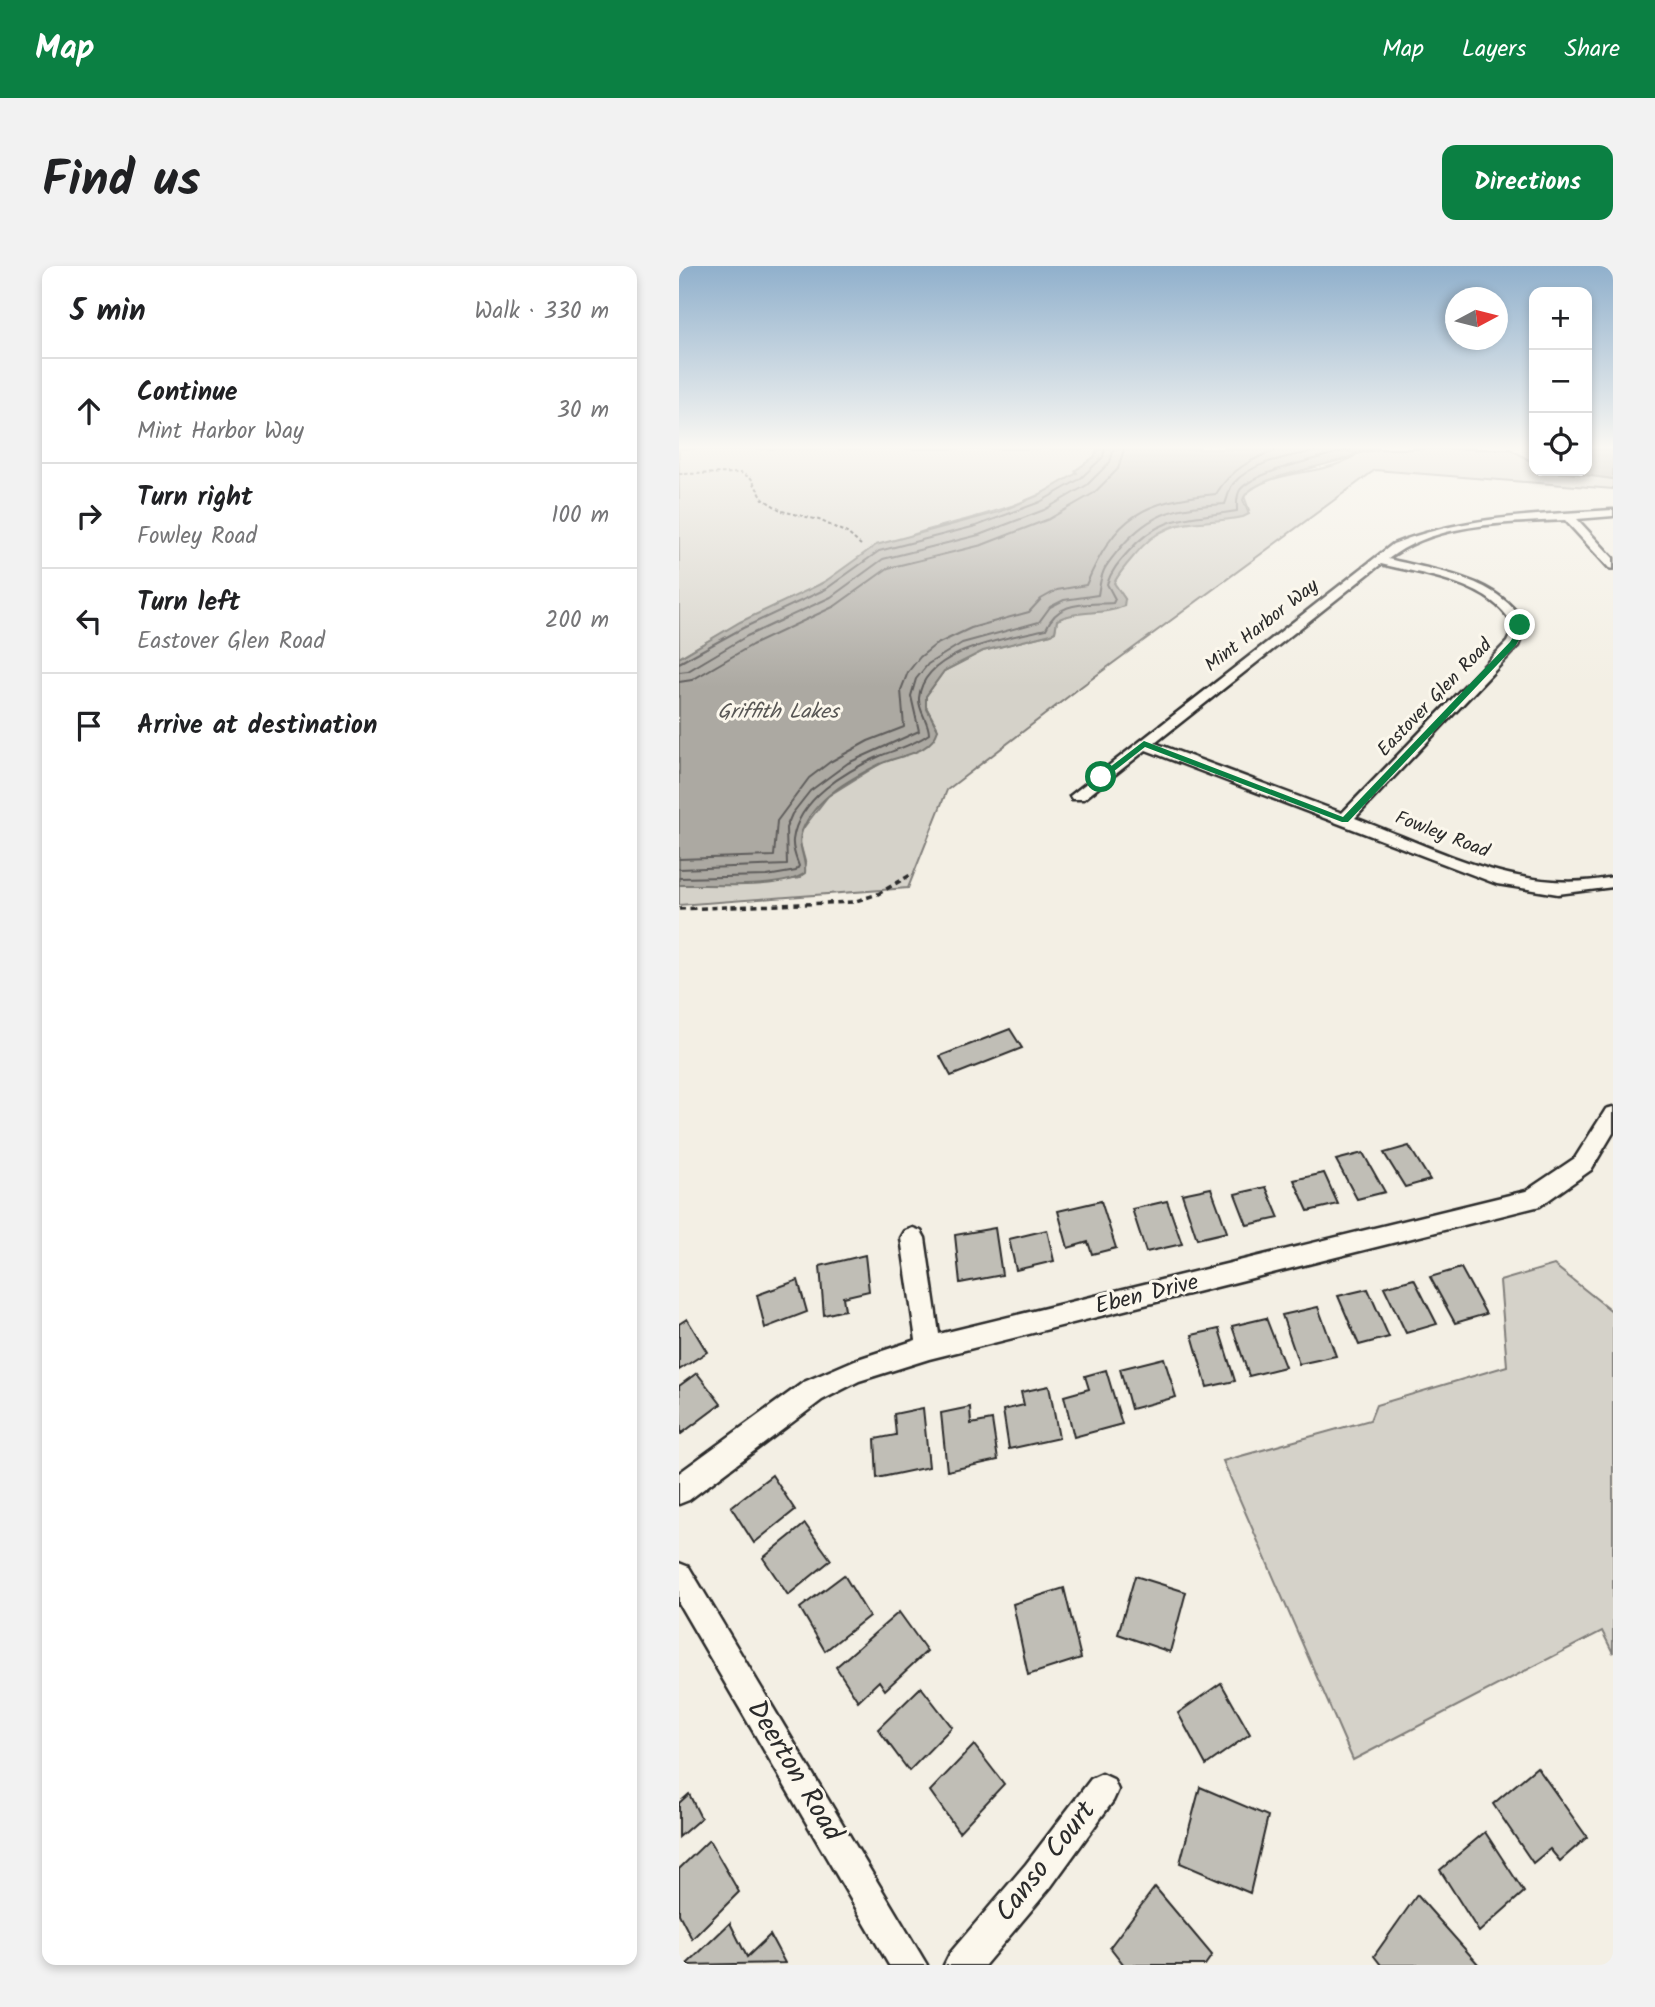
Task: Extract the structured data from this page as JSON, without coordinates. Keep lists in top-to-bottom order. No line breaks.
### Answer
{"streets":{"street":["Mint Harbor Way","Eastover Glen Road","Fowley Road","Eben Drive","Deerton Road","Canso Court"]},"crossings":[["Mint Harbor Way","Eastover Glen Road"],["Mint Harbor Way","Fowley Road"],["Eastover Glen Road","Fowley Road"]],"water":["Griffith Lakes"],"north":"right","page":{"header":"Map","nav":["Map","Layers","Share"],"title":"Find us","buttons":"Directions","heading":["5 min","Walk · 330 m"],"map_buttons":["+","−"],"list":[["Continue","Mint Harbor Way","30 m"],["Turn right","Fowley Road","100 m"],["Turn left","Eastover Glen Road","200 m"],"Arrive at destination"]}}
